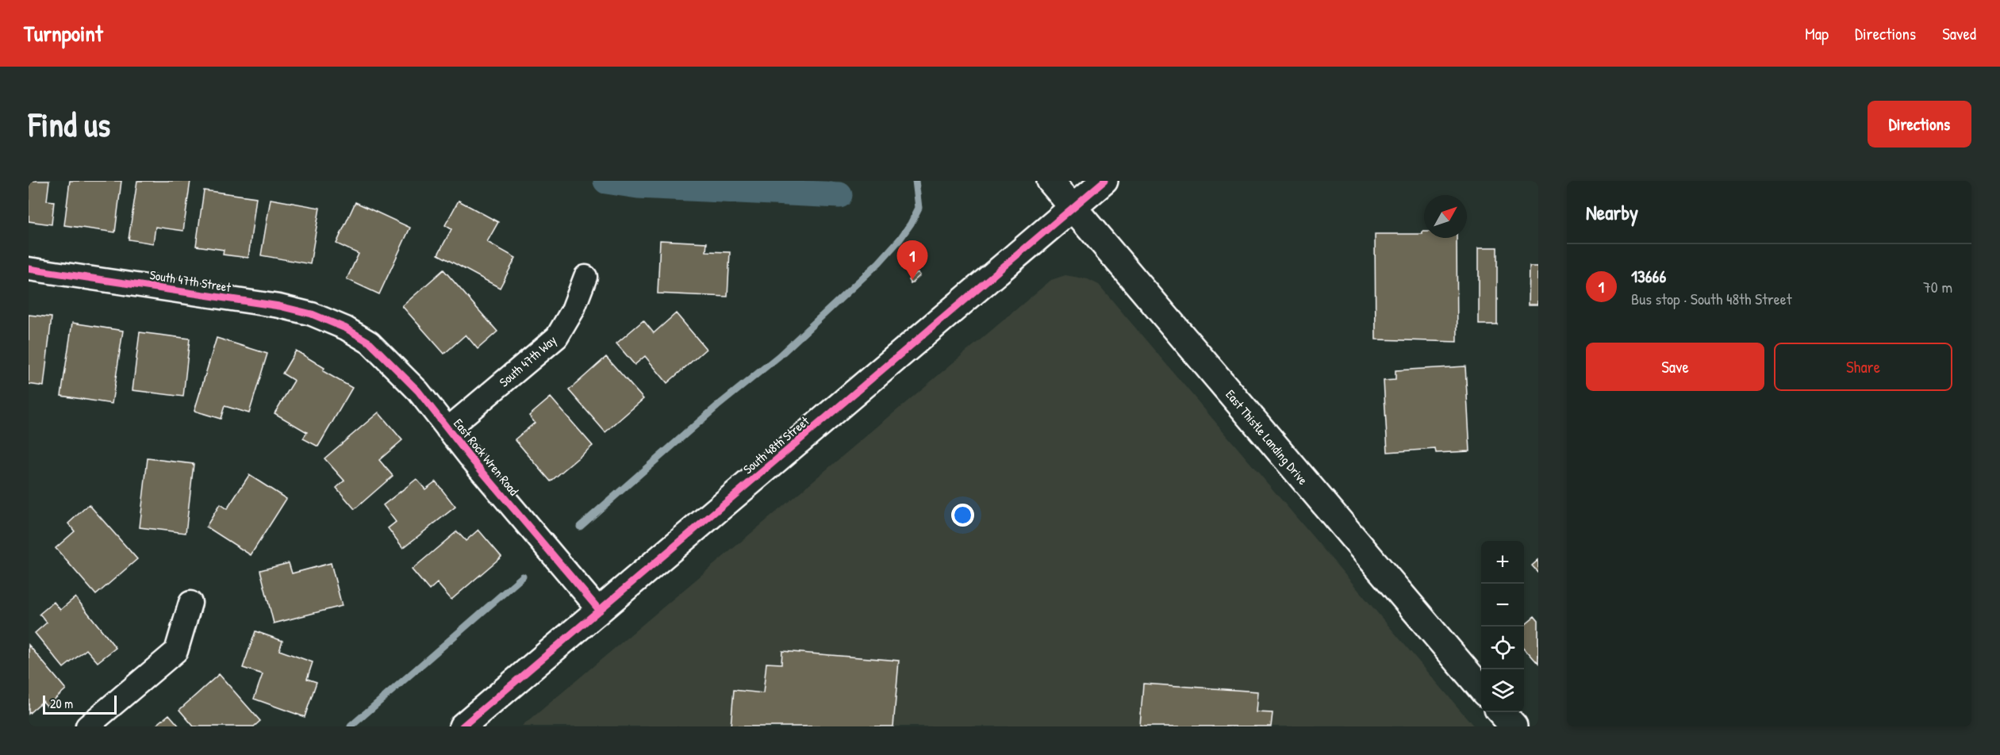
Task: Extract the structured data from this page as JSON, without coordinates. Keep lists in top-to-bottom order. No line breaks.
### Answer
{"streets":{"main road":["East Thistle Landing Drive","South 48th Street"],"street":["South 47th Street","South 47th Way","East Rock Wren Road"]},"crossings":[["South 47th Street","East Rock Wren Road"],["South 47th Way","East Rock Wren Road"],["East Thistle Landing Drive","South 48th Street"],["South 48th Street","East Rock Wren Road"]],"scale_bar":"20 m","north":"top right","page":{"header":"Turnpoint","nav":["Map","Directions","Saved"],"buttons":["Directions",["Save","Share"]],"title":"Find us","heading":"Nearby","pins":"1","list":[{"mark":"1","name":"13666","note":"Bus stop · South 48th Street","value":"70 m"}],"map_buttons":["+","−"],"scale":"20 m"}}
